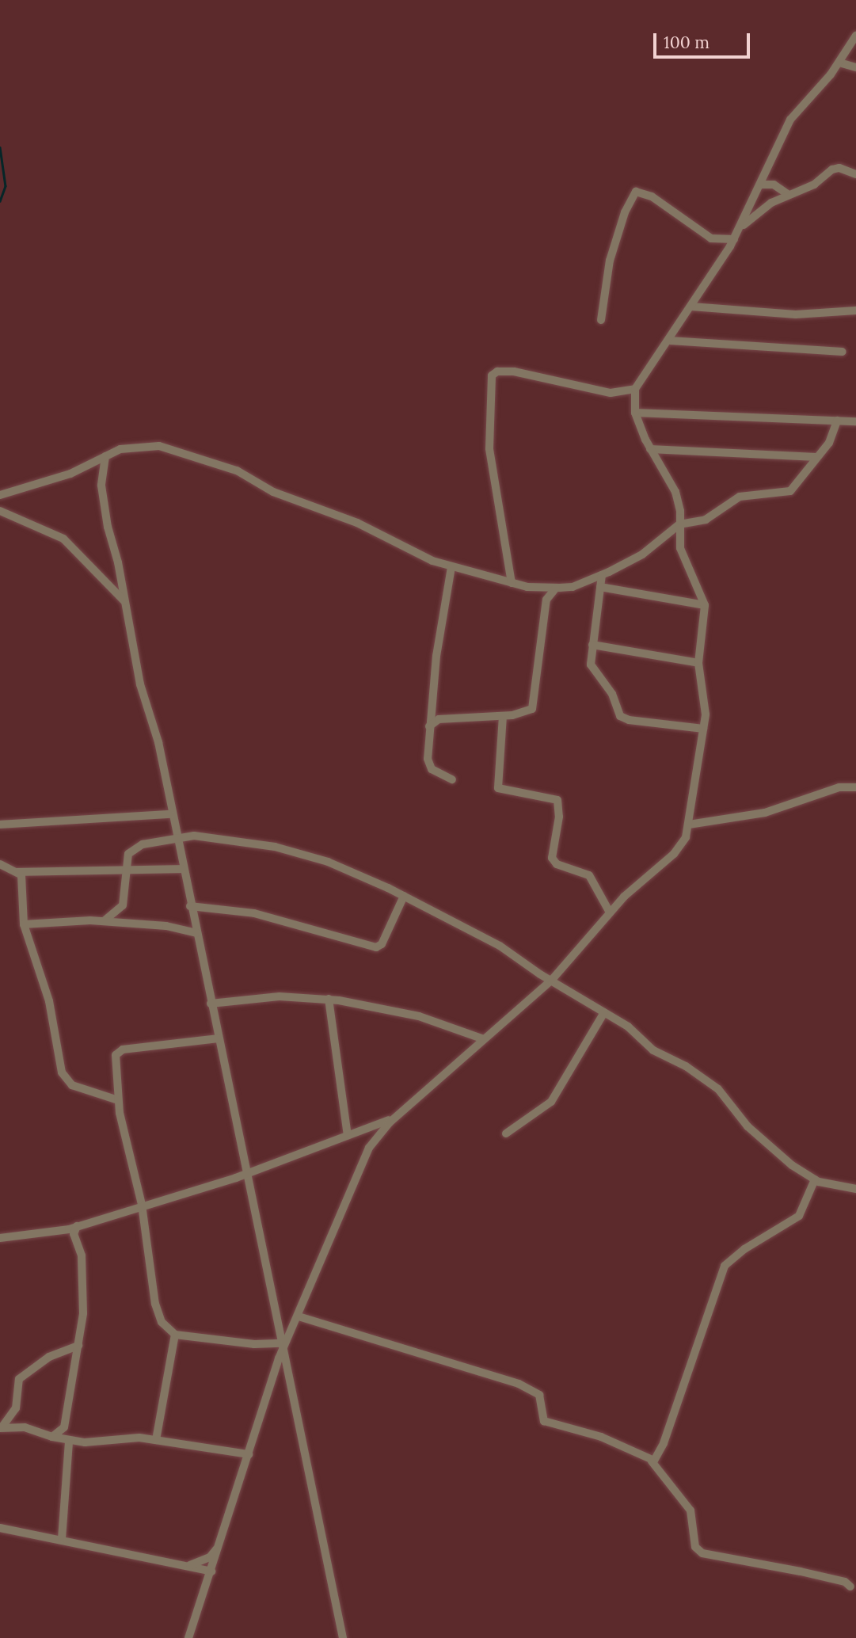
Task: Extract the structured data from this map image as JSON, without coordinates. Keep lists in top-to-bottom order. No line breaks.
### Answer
{"scale_bar":"100 m"}
